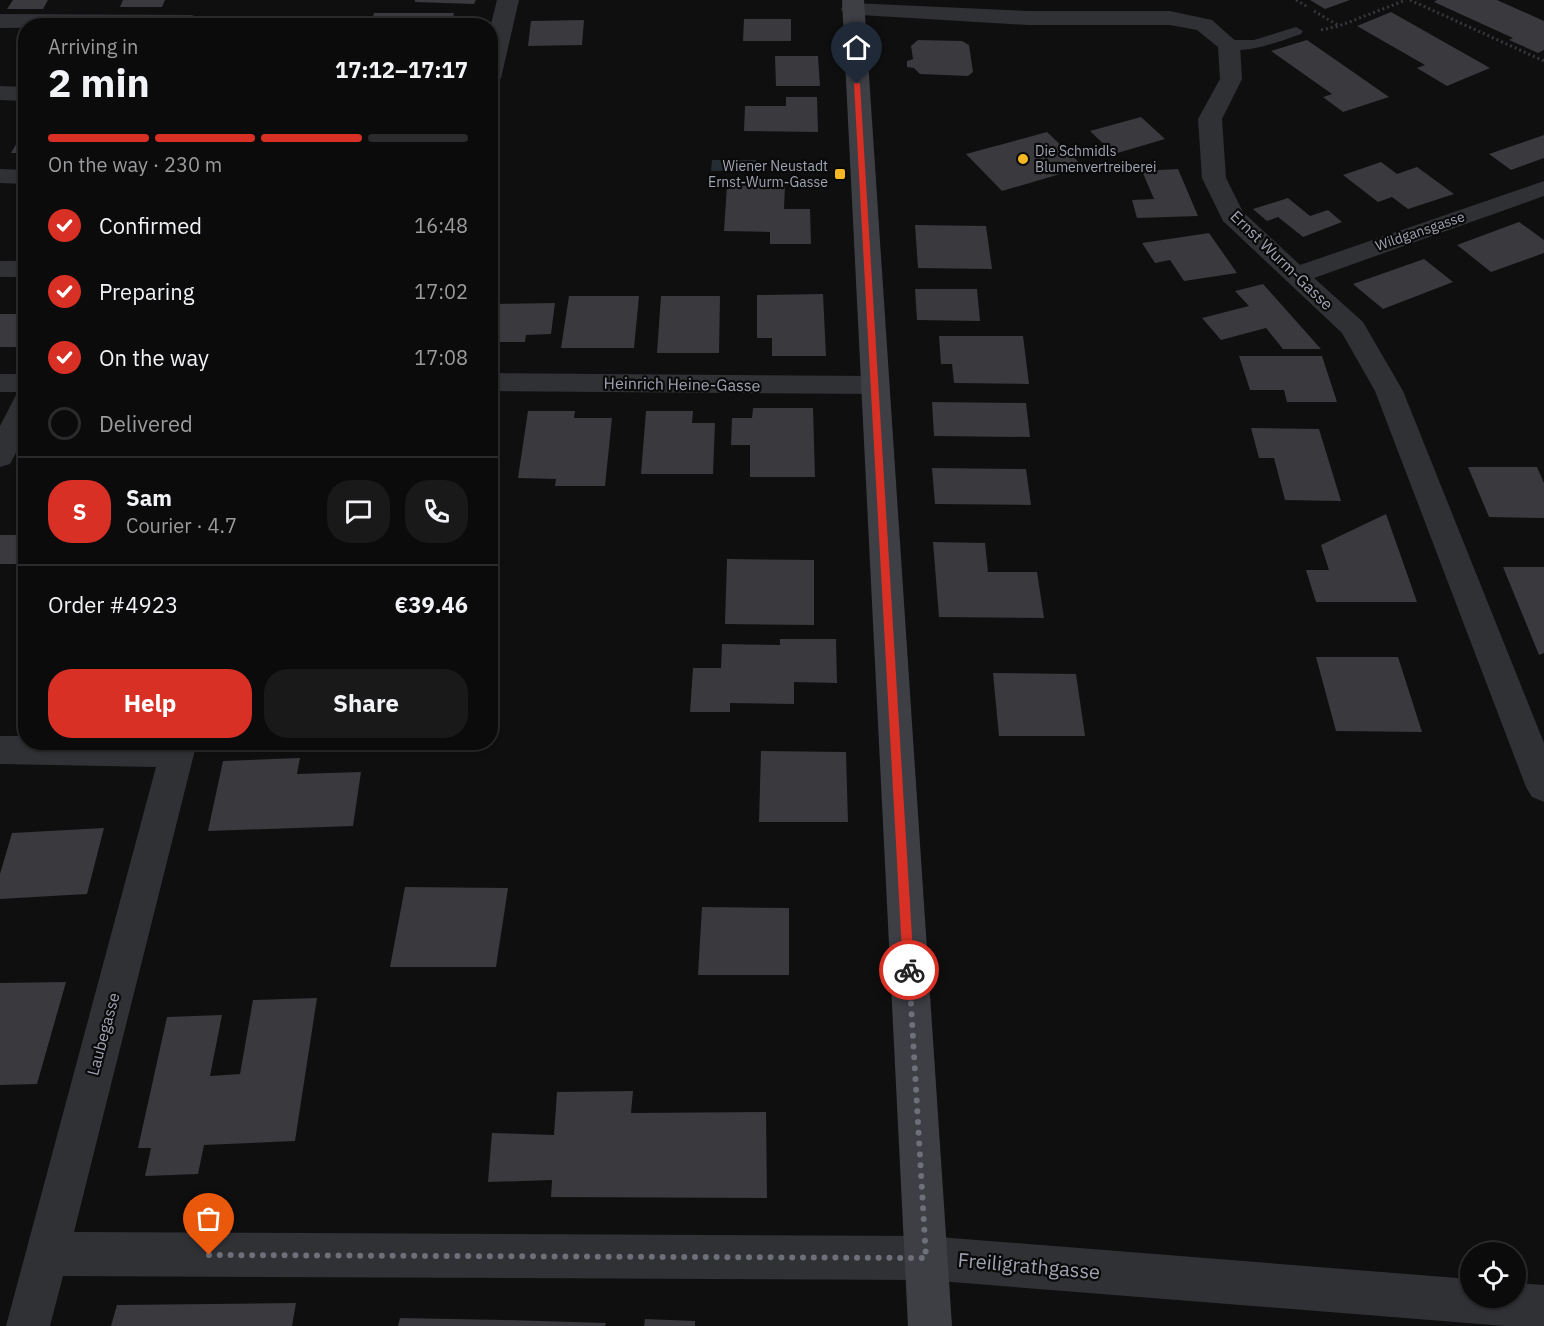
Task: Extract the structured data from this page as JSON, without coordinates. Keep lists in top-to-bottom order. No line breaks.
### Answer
{"streets":{"street":["Wildgansgasse","Ernst Wurm-Gasse","Heinrich Heine-Gasse","Laubegasse","Freiligrathgasse"]},"crossings":[["Wildgansgasse","Ernst Wurm-Gasse"],["Laubegasse","Freiligrathgasse"]],"places":{"other":["Die Schmidls Blumenvertreiberei"],"transit":["Wiener Neustadt Ernst-Wurm-Gasse"]},"page":{"heading":["2 min","Arriving in","17:12–17:17"],"panel":["Sam","Courier · 4.7","Order #4923","€39.46"],"bar":"On the way · 230 m","list":[["Confirmed","16:48"],["Preparing","17:02"],["On the way","17:08"],"Delivered"],"round":"S","buttons":["Help","Share"]}}
